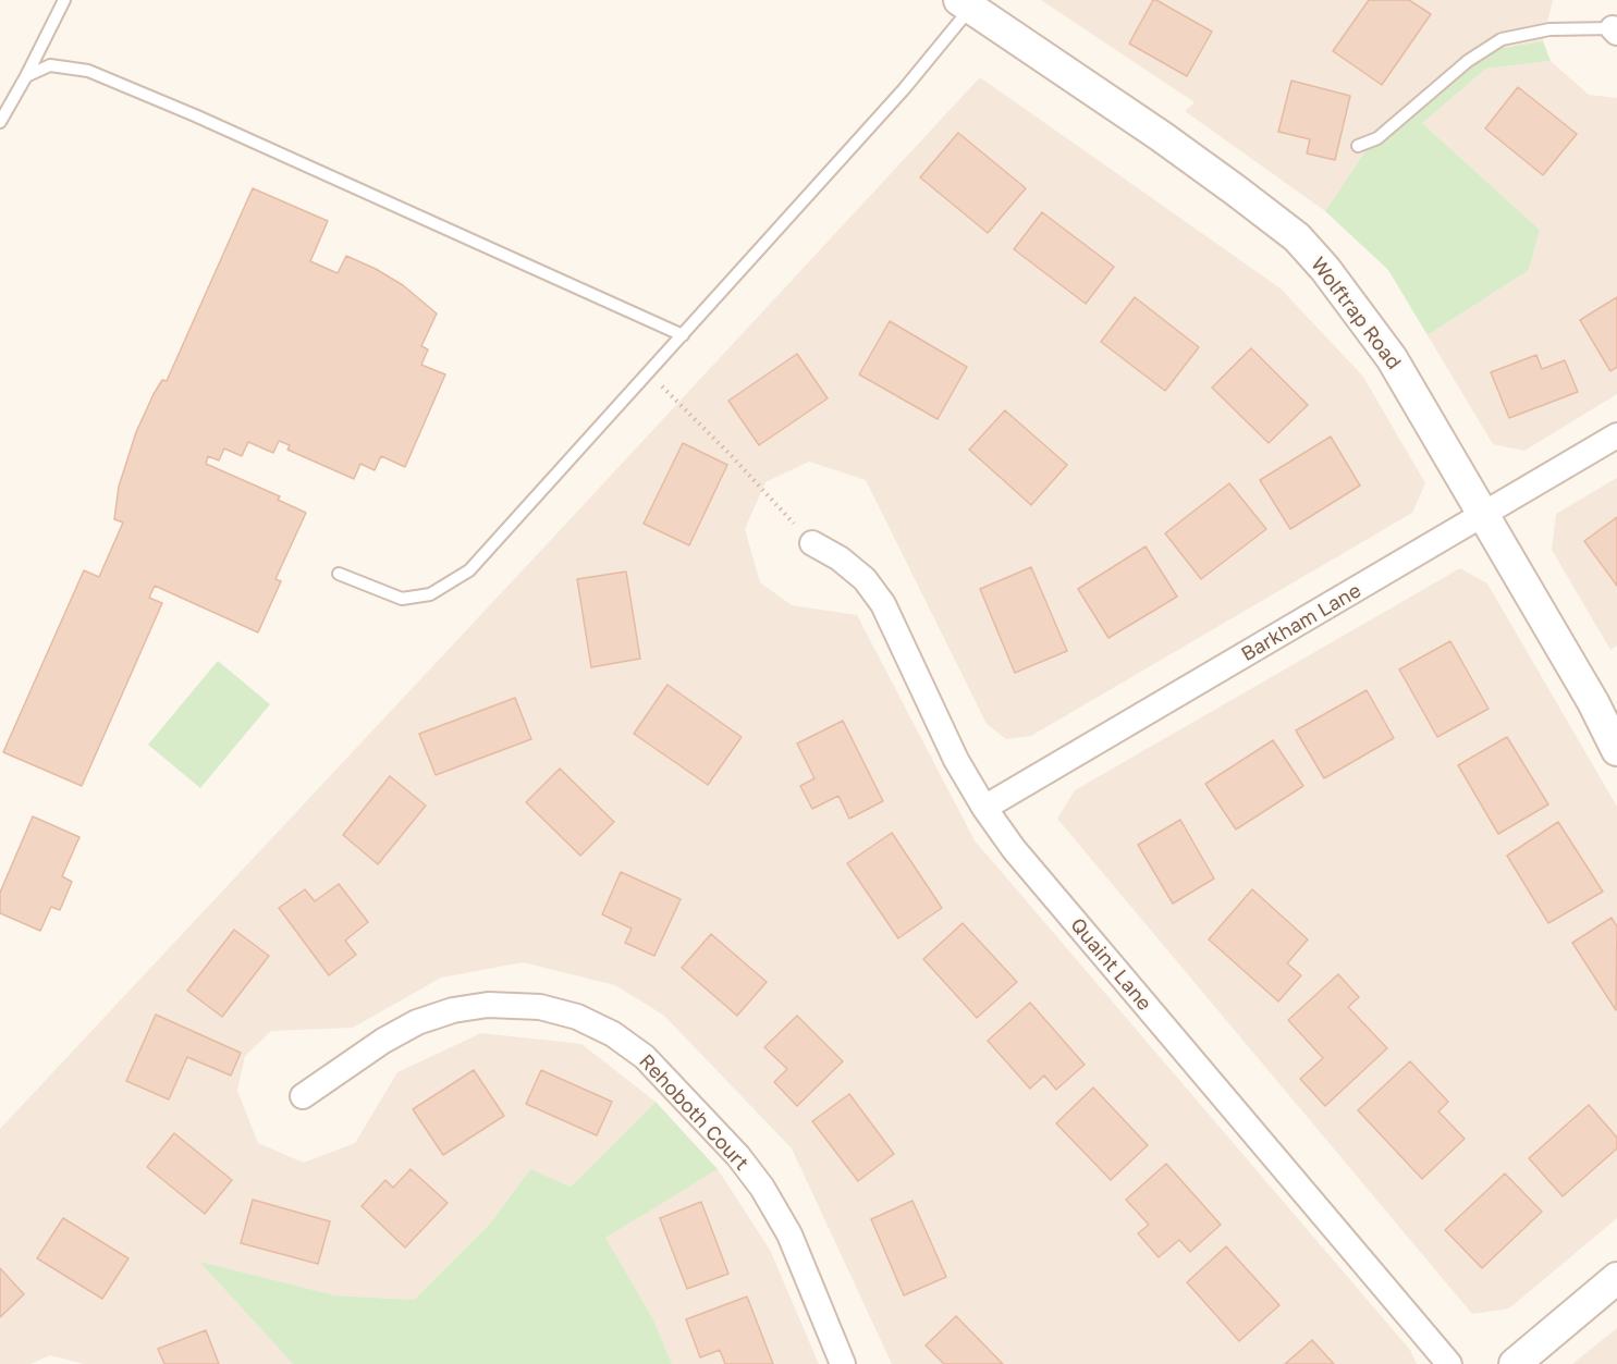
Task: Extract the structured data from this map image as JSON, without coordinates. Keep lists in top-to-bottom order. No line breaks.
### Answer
{"streets":{"street":["Wolftrap Road","Barkham Lane","Quaint Lane","Rehoboth Court"]},"crossings":[["Wolftrap Road","Barkham Lane"],["Barkham Lane","Quaint Lane"]]}
